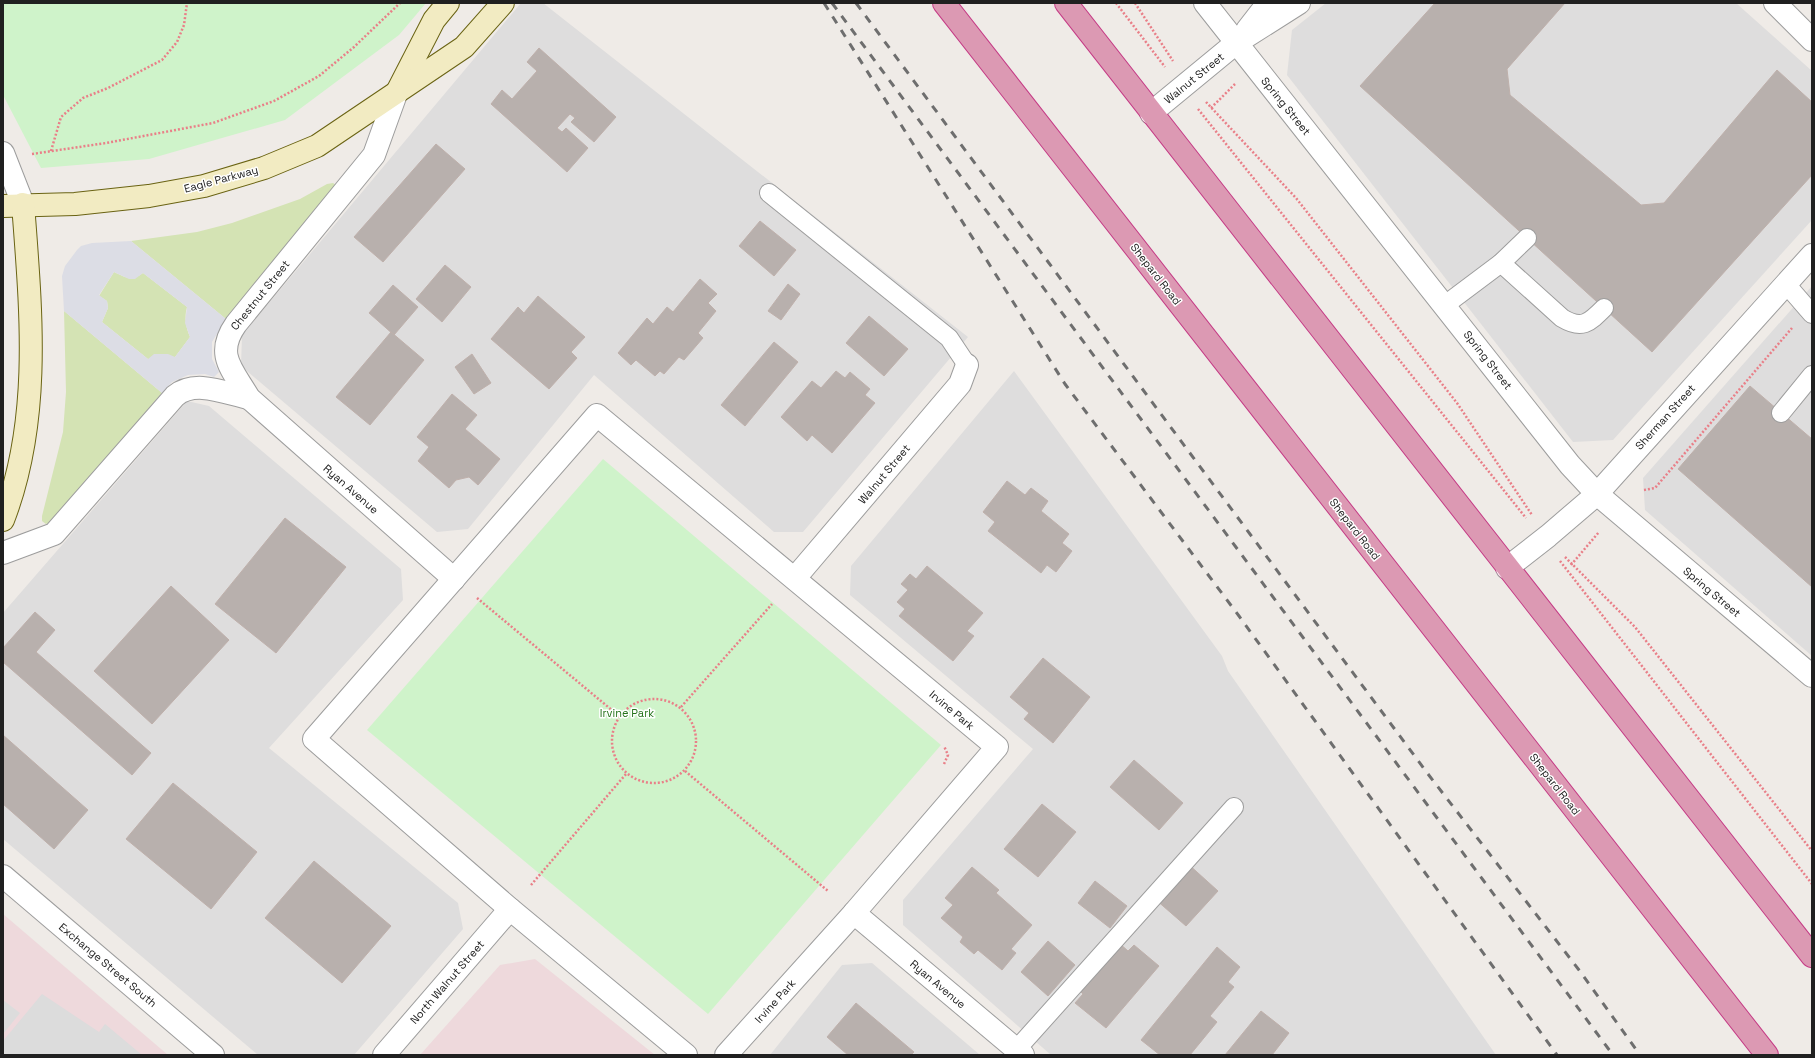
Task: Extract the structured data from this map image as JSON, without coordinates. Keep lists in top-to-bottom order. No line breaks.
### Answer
{"streets":{"highway":["Shepard Road"],"street":["Walnut Street","Spring Street","Eagle Parkway","Chestnut Street","Sherman Street","Ryan Avenue","Irvine Park","Exchange Street South","North Walnut Street"]},"crossings":[["Walnut Street","Spring Street"],["Walnut Street","Irvine Park"],["Spring Street","Sherman Street"],["Eagle Parkway","Chestnut Street"],["Chestnut Street","Ryan Avenue"],["Ryan Avenue","Irvine Park"],["Irvine Park","North Walnut Street"]],"parks":["Irvine Park"]}
